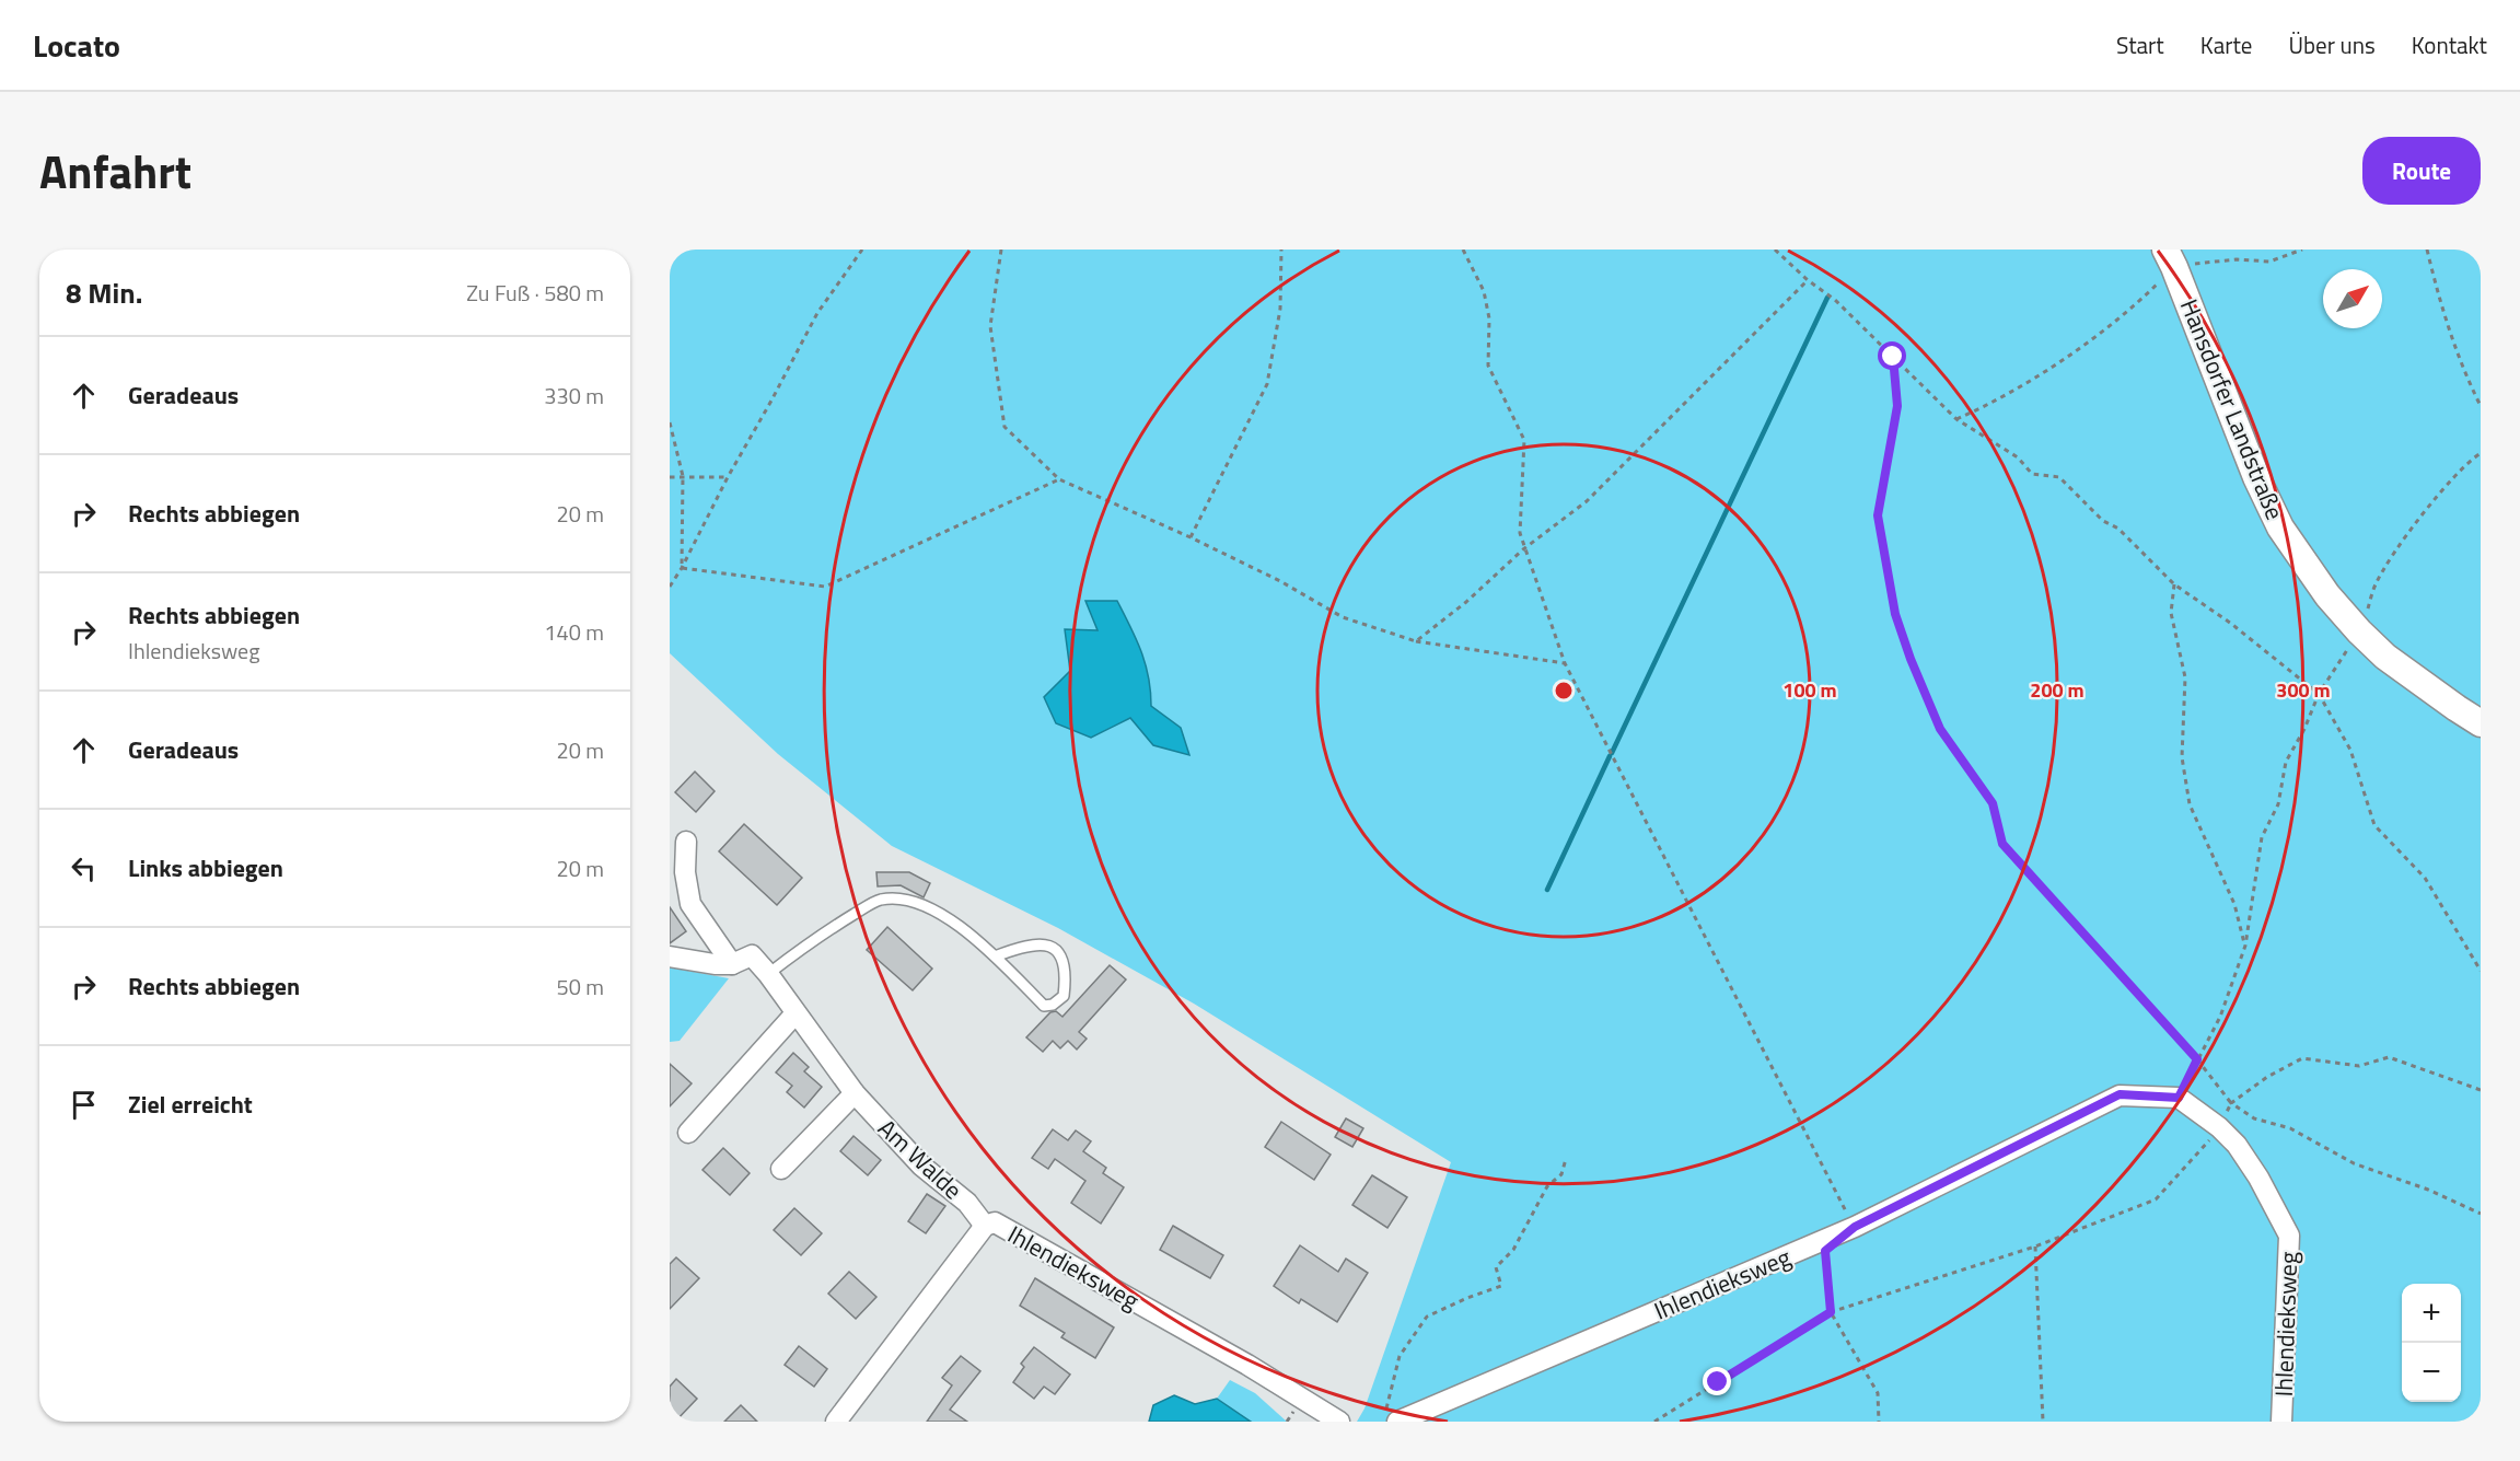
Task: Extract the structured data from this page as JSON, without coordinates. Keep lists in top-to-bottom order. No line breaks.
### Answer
{"streets":{"main road":["Hansdorfer Landstraße"],"street":["Am Walde","Ihlendieksweg"]},"crossings":[["Am Walde","Ihlendieksweg"]],"north":"top right","page":{"header":"Locato","nav":["Start","Karte","Über uns","Kontakt"],"title":"Anfahrt","buttons":"Route","heading":["8 Min.","Zu Fuß · 580 m"],"list":[["Geradeaus","330 m"],["Rechts abbiegen","20 m"],["Rechts abbiegen","Ihlendieksweg","140 m"],["Geradeaus","20 m"],["Links abbiegen","20 m"],["Rechts abbiegen","50 m"],"Ziel erreicht"],"map_buttons":["+","−"]},"rings":["100 m","200 m","300 m"]}
